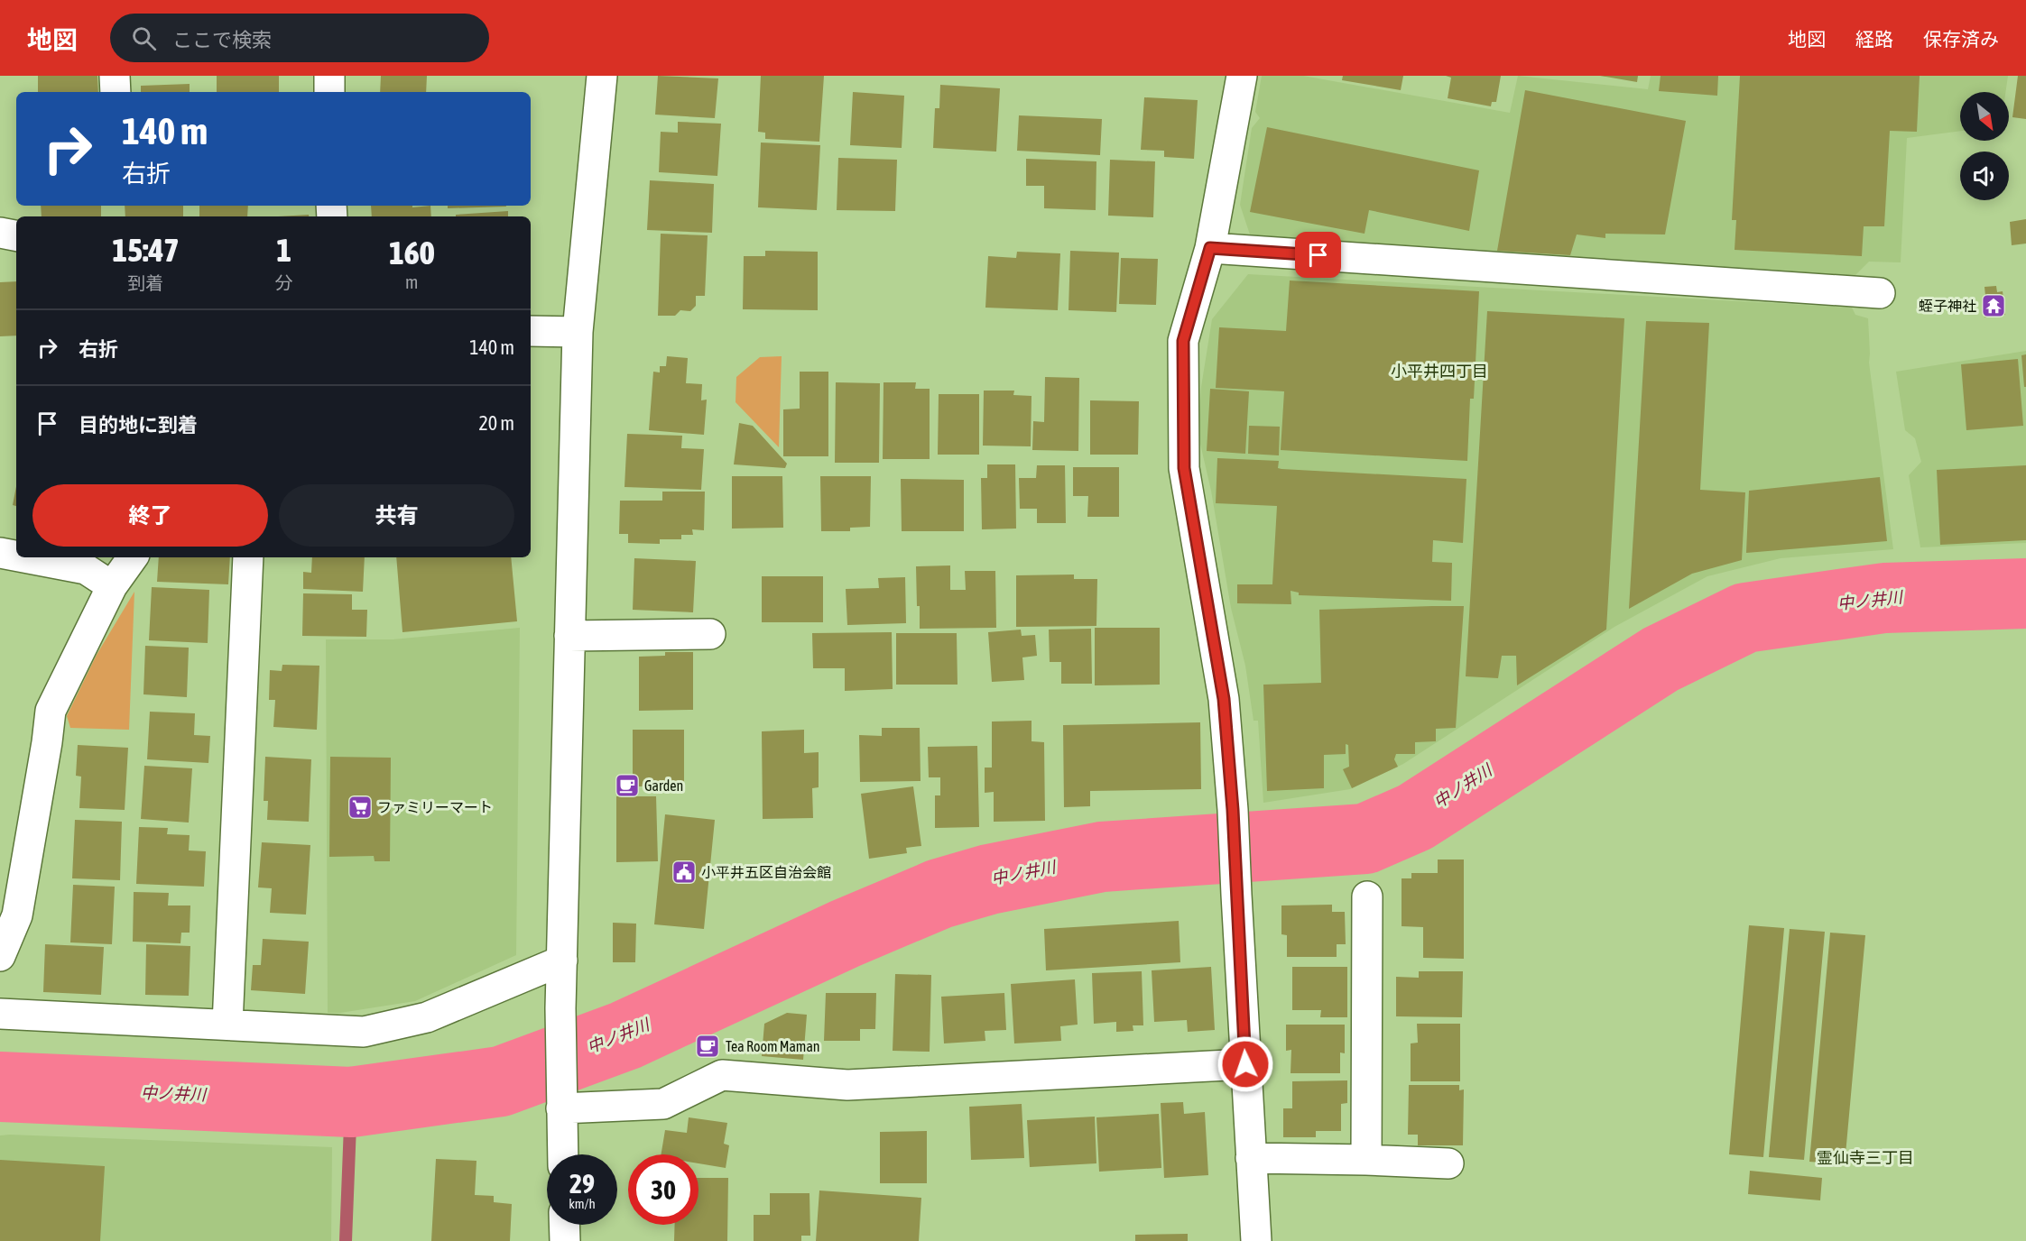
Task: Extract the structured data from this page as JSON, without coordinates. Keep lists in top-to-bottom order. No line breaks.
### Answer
{"districts":["小平井四丁目","霊仙寺三丁目"],"water":["中ノ井川"],"places":{"temple":["蛭子神社"],"cafe":["Garden","Tea Room Maman"],"supermarket":["ファミリーマート"],"public building":["小平井五区自治会館"]},"north":"bottom right","page":{"header":"地図","search":"ここで検索","nav":["地図","経路","保存済み"],"turn":["140 m","右折"],"eta":["15:47","到着","1","分","160","m"],"list":[{"name":"右折","value":"140 m"},{"name":"目的地に到着","value":"20 m"}],"buttons":["終了","共有"],"speed":"29 km/h","limit":"30"}}
